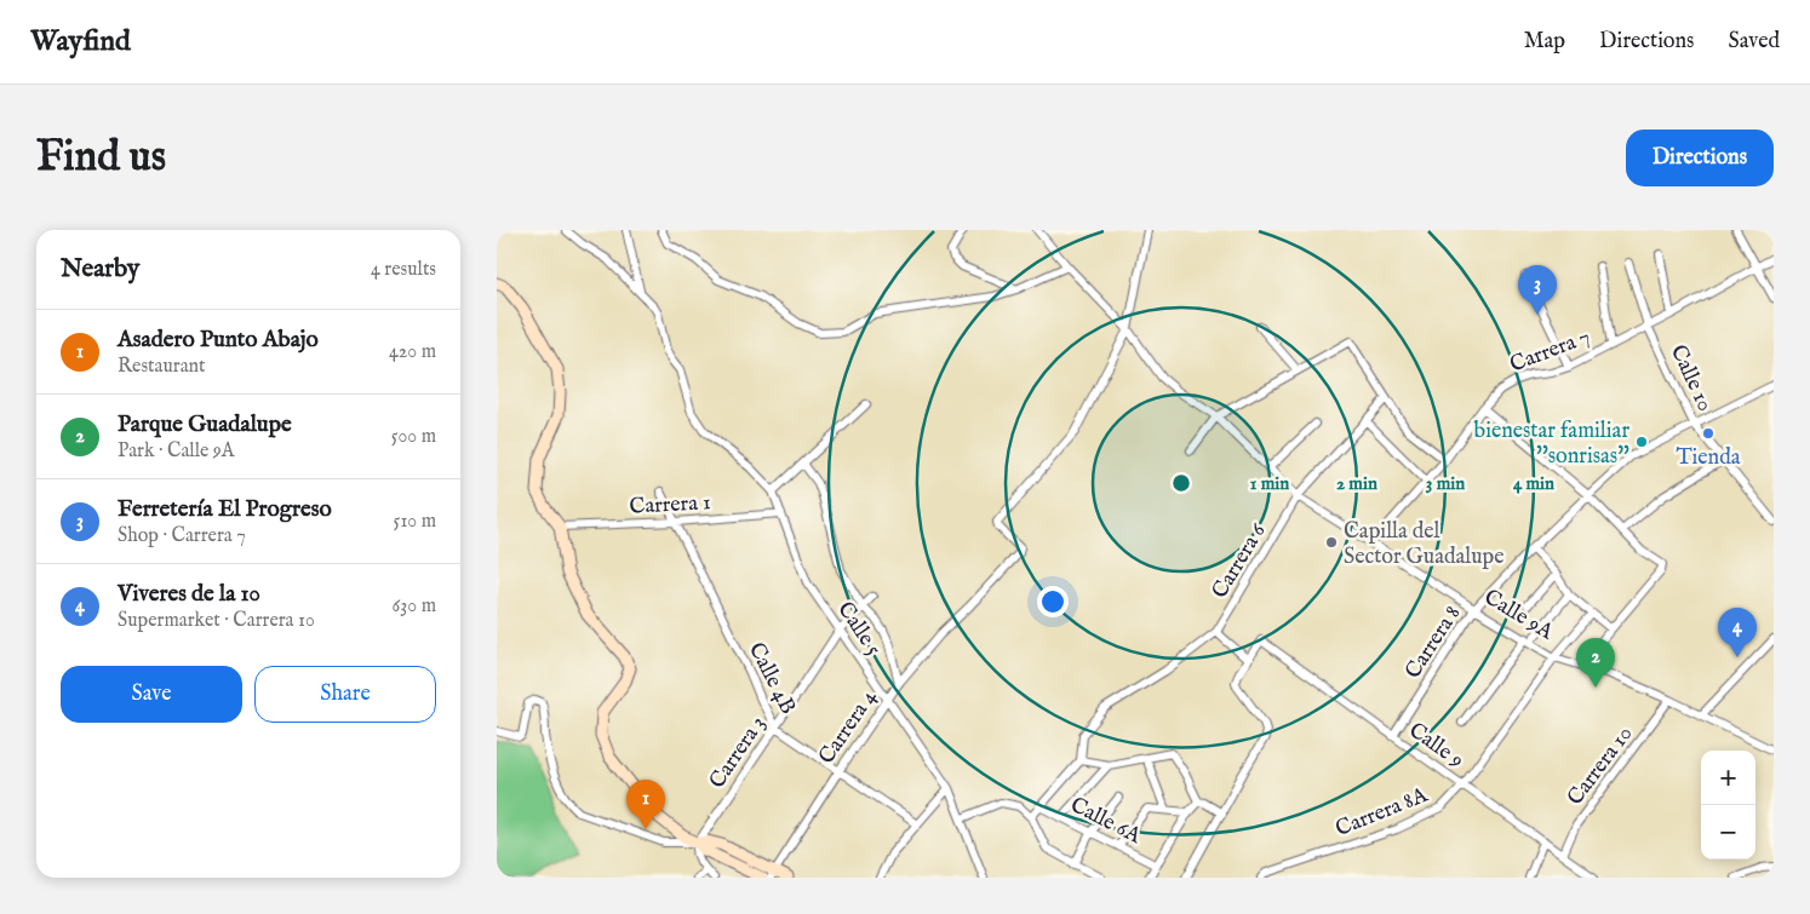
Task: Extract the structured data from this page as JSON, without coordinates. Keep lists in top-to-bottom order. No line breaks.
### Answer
{"streets":{"street":["Carrera 7","Calle 10","Carrera 1","Carrera 6","Calle 9A","Calle 5","Carrera 8","Calle 4B","Carrera 4","Calle 9","Carrera 3","Carrera 10","Carrera 8A","Calle 6A"]},"crossings":[["Carrera 7","Calle 10"],["Carrera 7","Calle 9A"],["Calle 10","Carrera 8"],["Carrera 1","Calle 5"],["Carrera 1","Calle 4B"],["Carrera 6","Calle 9A"],["Calle 9A","Carrera 8"],["Calle 9A","Carrera 4"],["Calle 9A","Carrera 10"],["Calle 9A","Carrera 8A"],["Calle 5","Carrera 4"],["Calle 5","Carrera 3"],["Carrera 8","Calle 9"],["Calle 4B","Carrera 4"],["Calle 4B","Carrera 3"],["Calle 9","Carrera 10"],["Calle 9","Carrera 8A"]],"places":["Tienda","bienestar familiar ''sonrisas''","Capilla del Sector Guadalupe"],"page":{"header":"Wayfind","nav":["Map","Directions","Saved"],"buttons":["Directions",["Save","Share"]],"title":"Find us","heading":["Nearby","4 results"],"pins":["3","4","2","1"],"list":[{"mark":"1","name":"Asadero Punto Abajo","note":"Restaurant","value":"420 m"},{"mark":"2","name":"Parque Guadalupe","note":"Park · Calle 9A","value":"500 m"},{"mark":"3","name":"Ferretería El Progreso","note":"Shop · Carrera 7","value":"510 m"},{"mark":"4","name":"Viveres de la 10","note":"Supermarket · Carrera 10","value":"630 m"}],"map_buttons":["+","−"]},"rings":["1 min","2 min","3 min","4 min"]}
